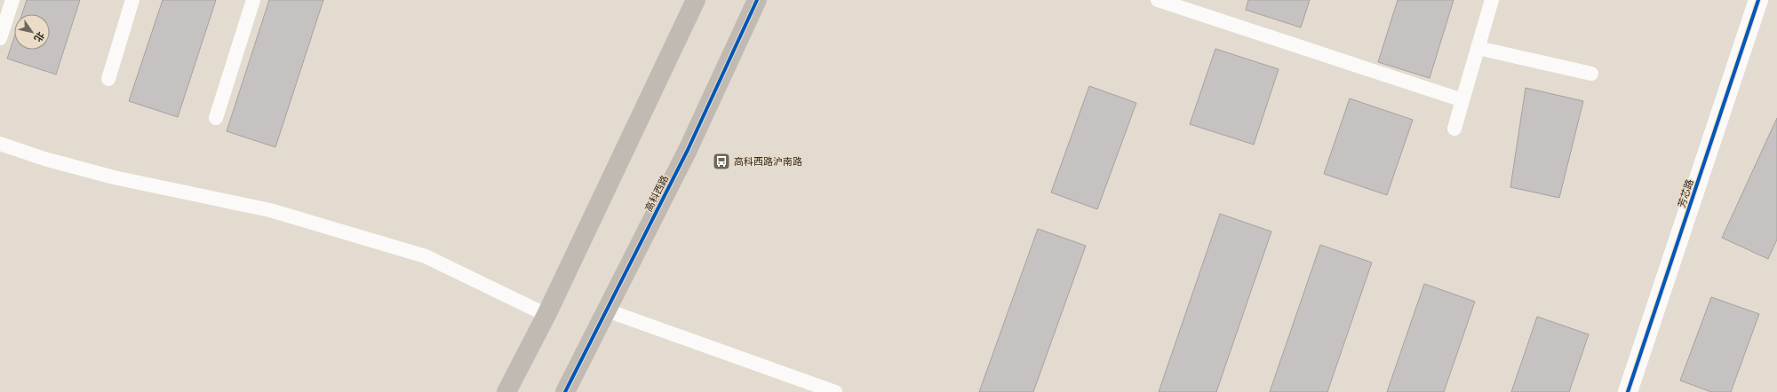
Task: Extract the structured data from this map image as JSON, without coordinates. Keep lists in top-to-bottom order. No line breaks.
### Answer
{"streets":{"main road":["高科西路"],"street":["芳芯路"]},"places":{"bus stop":["高科西路沪南路"]},"north":"bottom right"}
